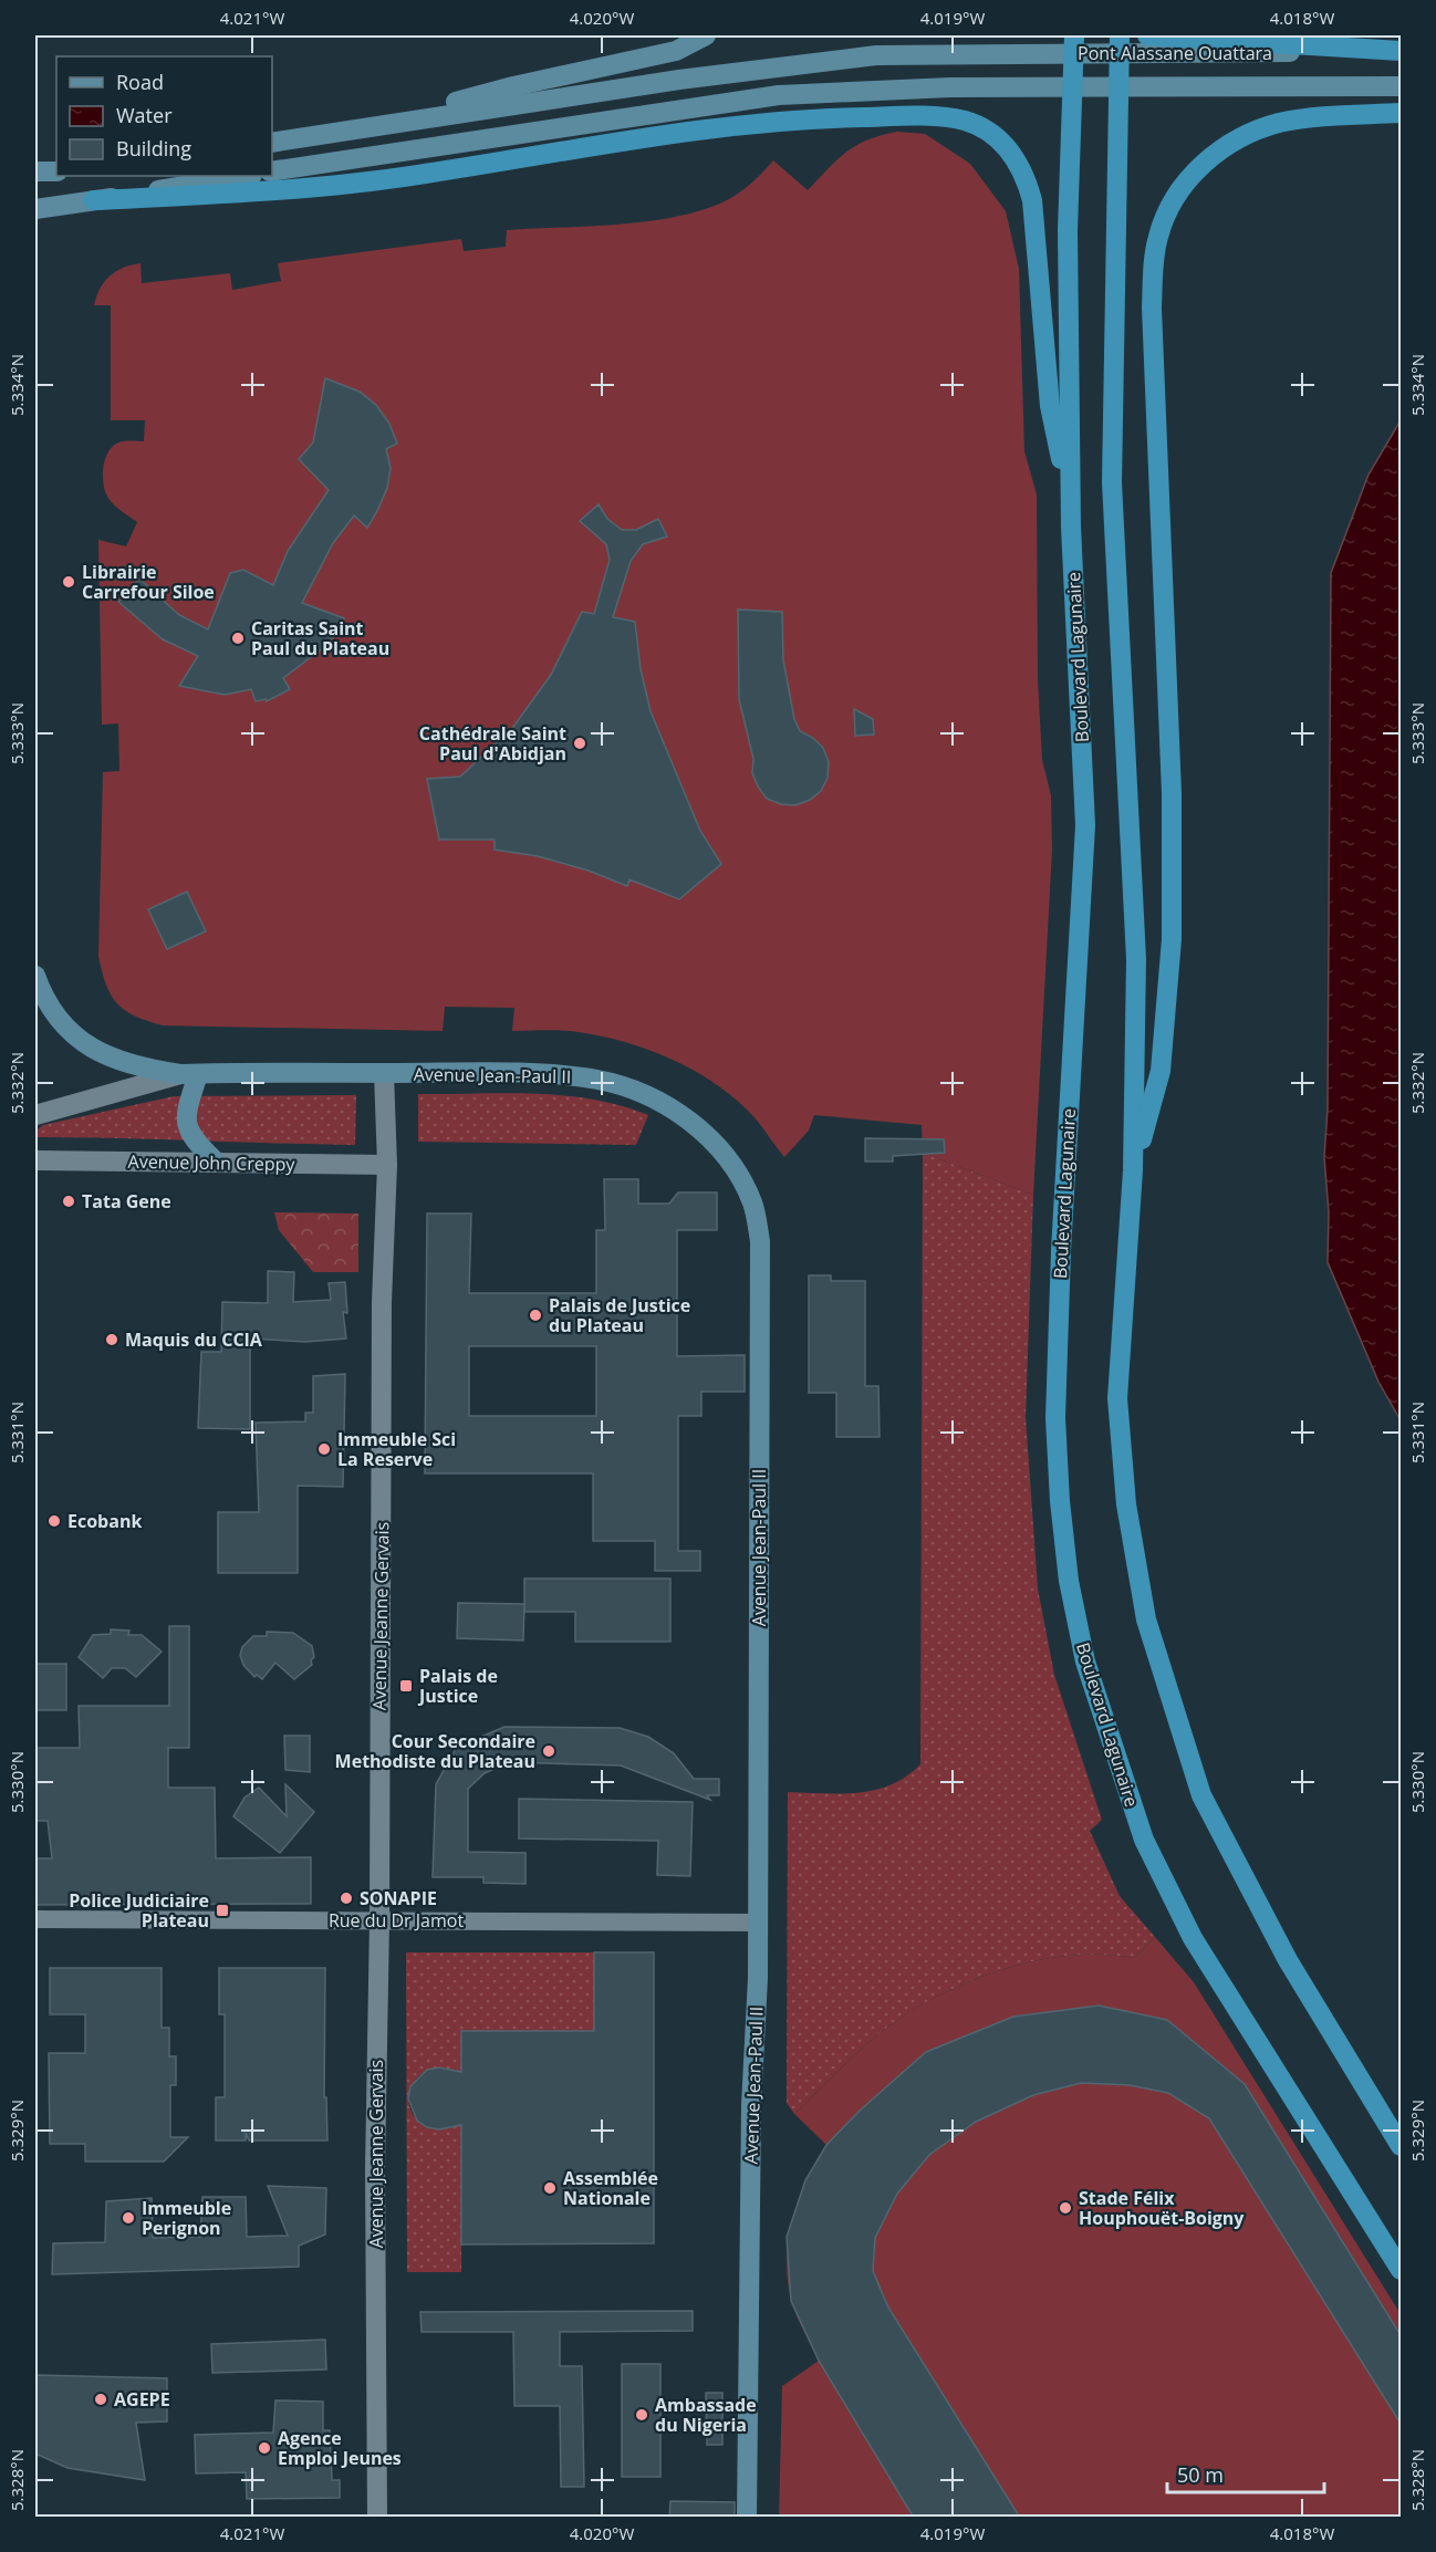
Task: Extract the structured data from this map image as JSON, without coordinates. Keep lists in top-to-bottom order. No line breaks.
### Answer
{"streets":{"highway":["Boulevard Lagunaire"],"main road":["Pont Alassane Ouattara","Avenue Jean-Paul II"],"street":["Avenue John Creppy","Avenue Jeanne Gervais","Rue du Dr Jamot"]},"crossings":[["Avenue Jean-Paul II","Avenue Jeanne Gervais"],["Avenue Jean-Paul II","Rue du Dr Jamot"],["Avenue John Creppy","Avenue Jeanne Gervais"],["Avenue Jeanne Gervais","Rue du Dr Jamot"]],"places":{"other":["Librairie Carrefour Siloe","Caritas Saint Paul du Plateau","Cathédrale Saint Paul d'Abidjan","Tata Gene","Palais de Justice du Plateau","Maquis du CCIA","Immeuble Sci La Reserve","Ecobank","Cour Secondaire Methodiste du Plateau","SONAPIE","Assemblée Nationale","Stade Félix Houphouët-Boigny","Immeuble Perignon","AGEPE","Ambassade du Nigeria","Agence Emploi Jeunes"],"transit":["Palais de Justice","Police Judiciaire Plateau"]},"legend":["Road","Water","Building"],"scale_bar":"50 m","coordinates":["4.021°W","4.020°W","4.019°W","4.018°W","5.334°N","5.333°N","5.332°N","5.331°N","5.330°N","5.329°N","5.328°N"]}
